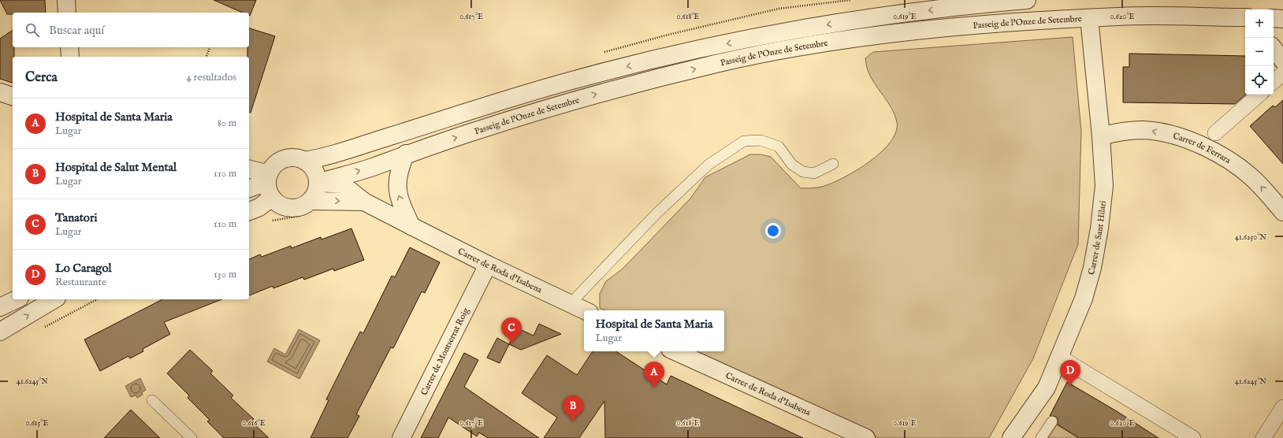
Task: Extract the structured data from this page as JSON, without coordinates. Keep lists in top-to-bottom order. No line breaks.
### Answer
{"streets":{"street":["Passeig de l'Onze de Setembre","Carrer de Ferrara","Carrer de Sant Hilari","Carrer de Roda d'Isabena","Carrer de Montserrat Roig"]},"crossings":[["Passeig de l'Onze de Setembre","Carrer de Sant Hilari"],["Passeig de l'Onze de Setembre","Carrer de Roda d'Isabena"],["Carrer de Ferrara","Carrer de Sant Hilari"],["Carrer de Roda d'Isabena","Carrer de Montserrat Roig"]],"one_way":["Carrer de Ferrara"],"page":{"map_buttons":["+","−"],"search":"Buscar aquí","heading":["Cerca","4 resultados"],"list":[{"mark":"A","name":"Hospital de Santa Maria","note":"Lugar","value":"80 m"},{"mark":"B","name":"Hospital de Salut Mental","note":"Lugar","value":"110 m"},{"mark":"C","name":"Tanatori","note":"Lugar","value":"110 m"},{"mark":"D","name":"Lo Caragol","note":"Restaurante","value":"130 m"}],"popup":["Hospital de Santa Maria","Lugar"],"pins":["C","D","A","B"]},"coordinates":["0.617°E","0.618°E","0.619°E","0.620°E","41.6250°N","41.6245°N","0.615°E","0.616°E"]}
